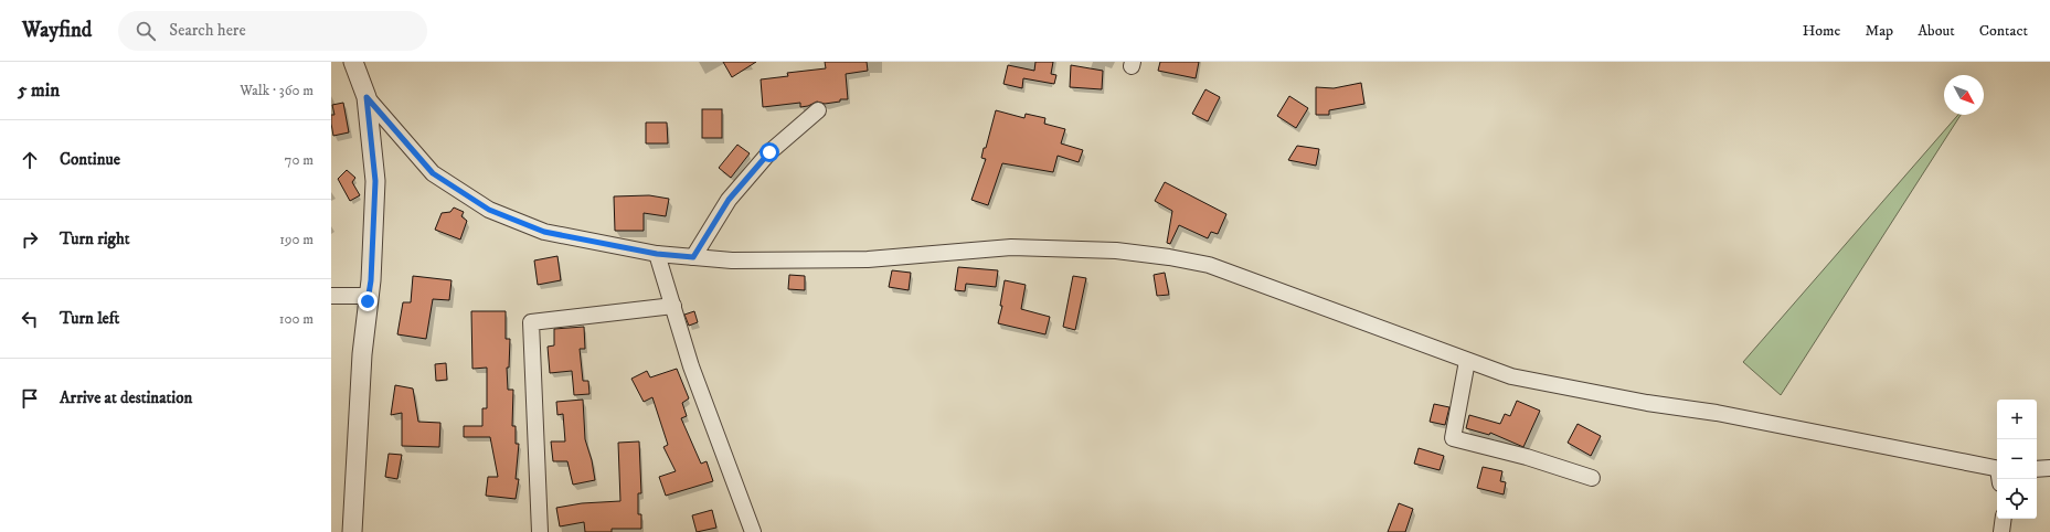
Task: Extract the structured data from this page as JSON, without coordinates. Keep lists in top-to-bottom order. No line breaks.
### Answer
{"north":"bottom right","page":{"header":"Wayfind","search":"Search here","nav":["Home","Map","About","Contact"],"heading":["5 min","Walk · 360 m"],"list":[["Continue","70 m"],["Turn right","190 m"],["Turn left","100 m"],"Arrive at destination"],"map_buttons":["+","−"]}}
